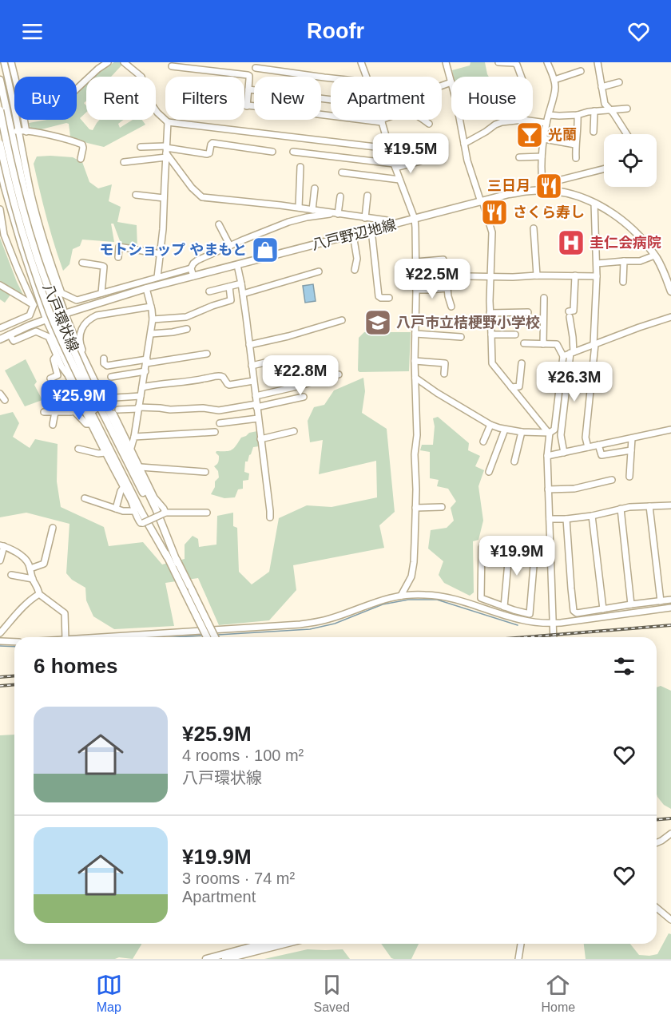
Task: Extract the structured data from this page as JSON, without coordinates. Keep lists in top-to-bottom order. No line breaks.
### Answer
{"streets":{"main road":["八戸野辺地線","八戸環状線"]},"places":{"bar":["光蘭"],"restaurant":["三日月","さくら寿し"],"hospital":["圭仁会病院"],"shop":["モトショップ やまもと"],"school or university":["八戸市立桔梗野小学校"]},"page":{"header":"Roofr","chip":["Buy","Rent","Filters","New","Apartment","House"],"price":["¥19.5M","¥22.5M","¥22.8M","¥26.3M","¥25.9M","¥19.9M"],"heading":"6 homes","list":[{"name":"¥25.9M","note":"4 rooms · 100 m² · 八戸環状線"},{"name":"¥19.9M","note":"3 rooms · 74 m² · Apartment"}],"tabs":["Map","Saved","Home"]}}
